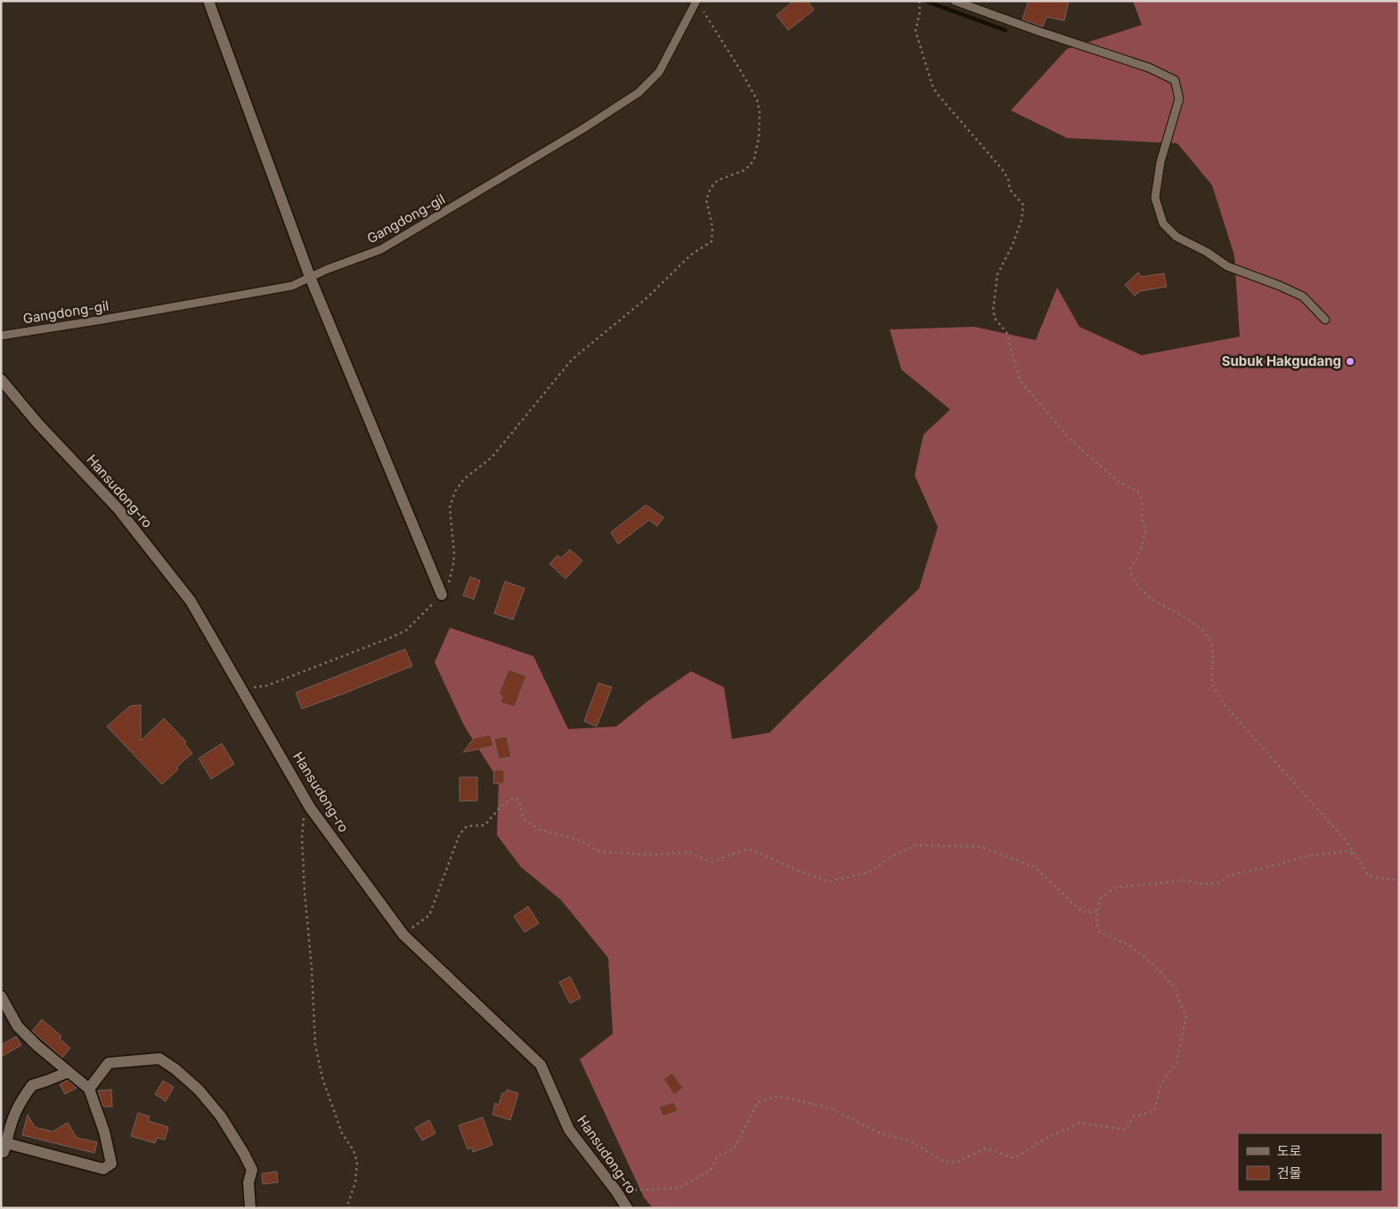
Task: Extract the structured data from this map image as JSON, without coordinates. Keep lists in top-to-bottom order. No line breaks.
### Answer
{"streets":{"street":["Hansudong-ro"],"lane":["Gangdong-gil"]},"places":["Subuk Hakgudang"],"legend":["도로","건물"]}
